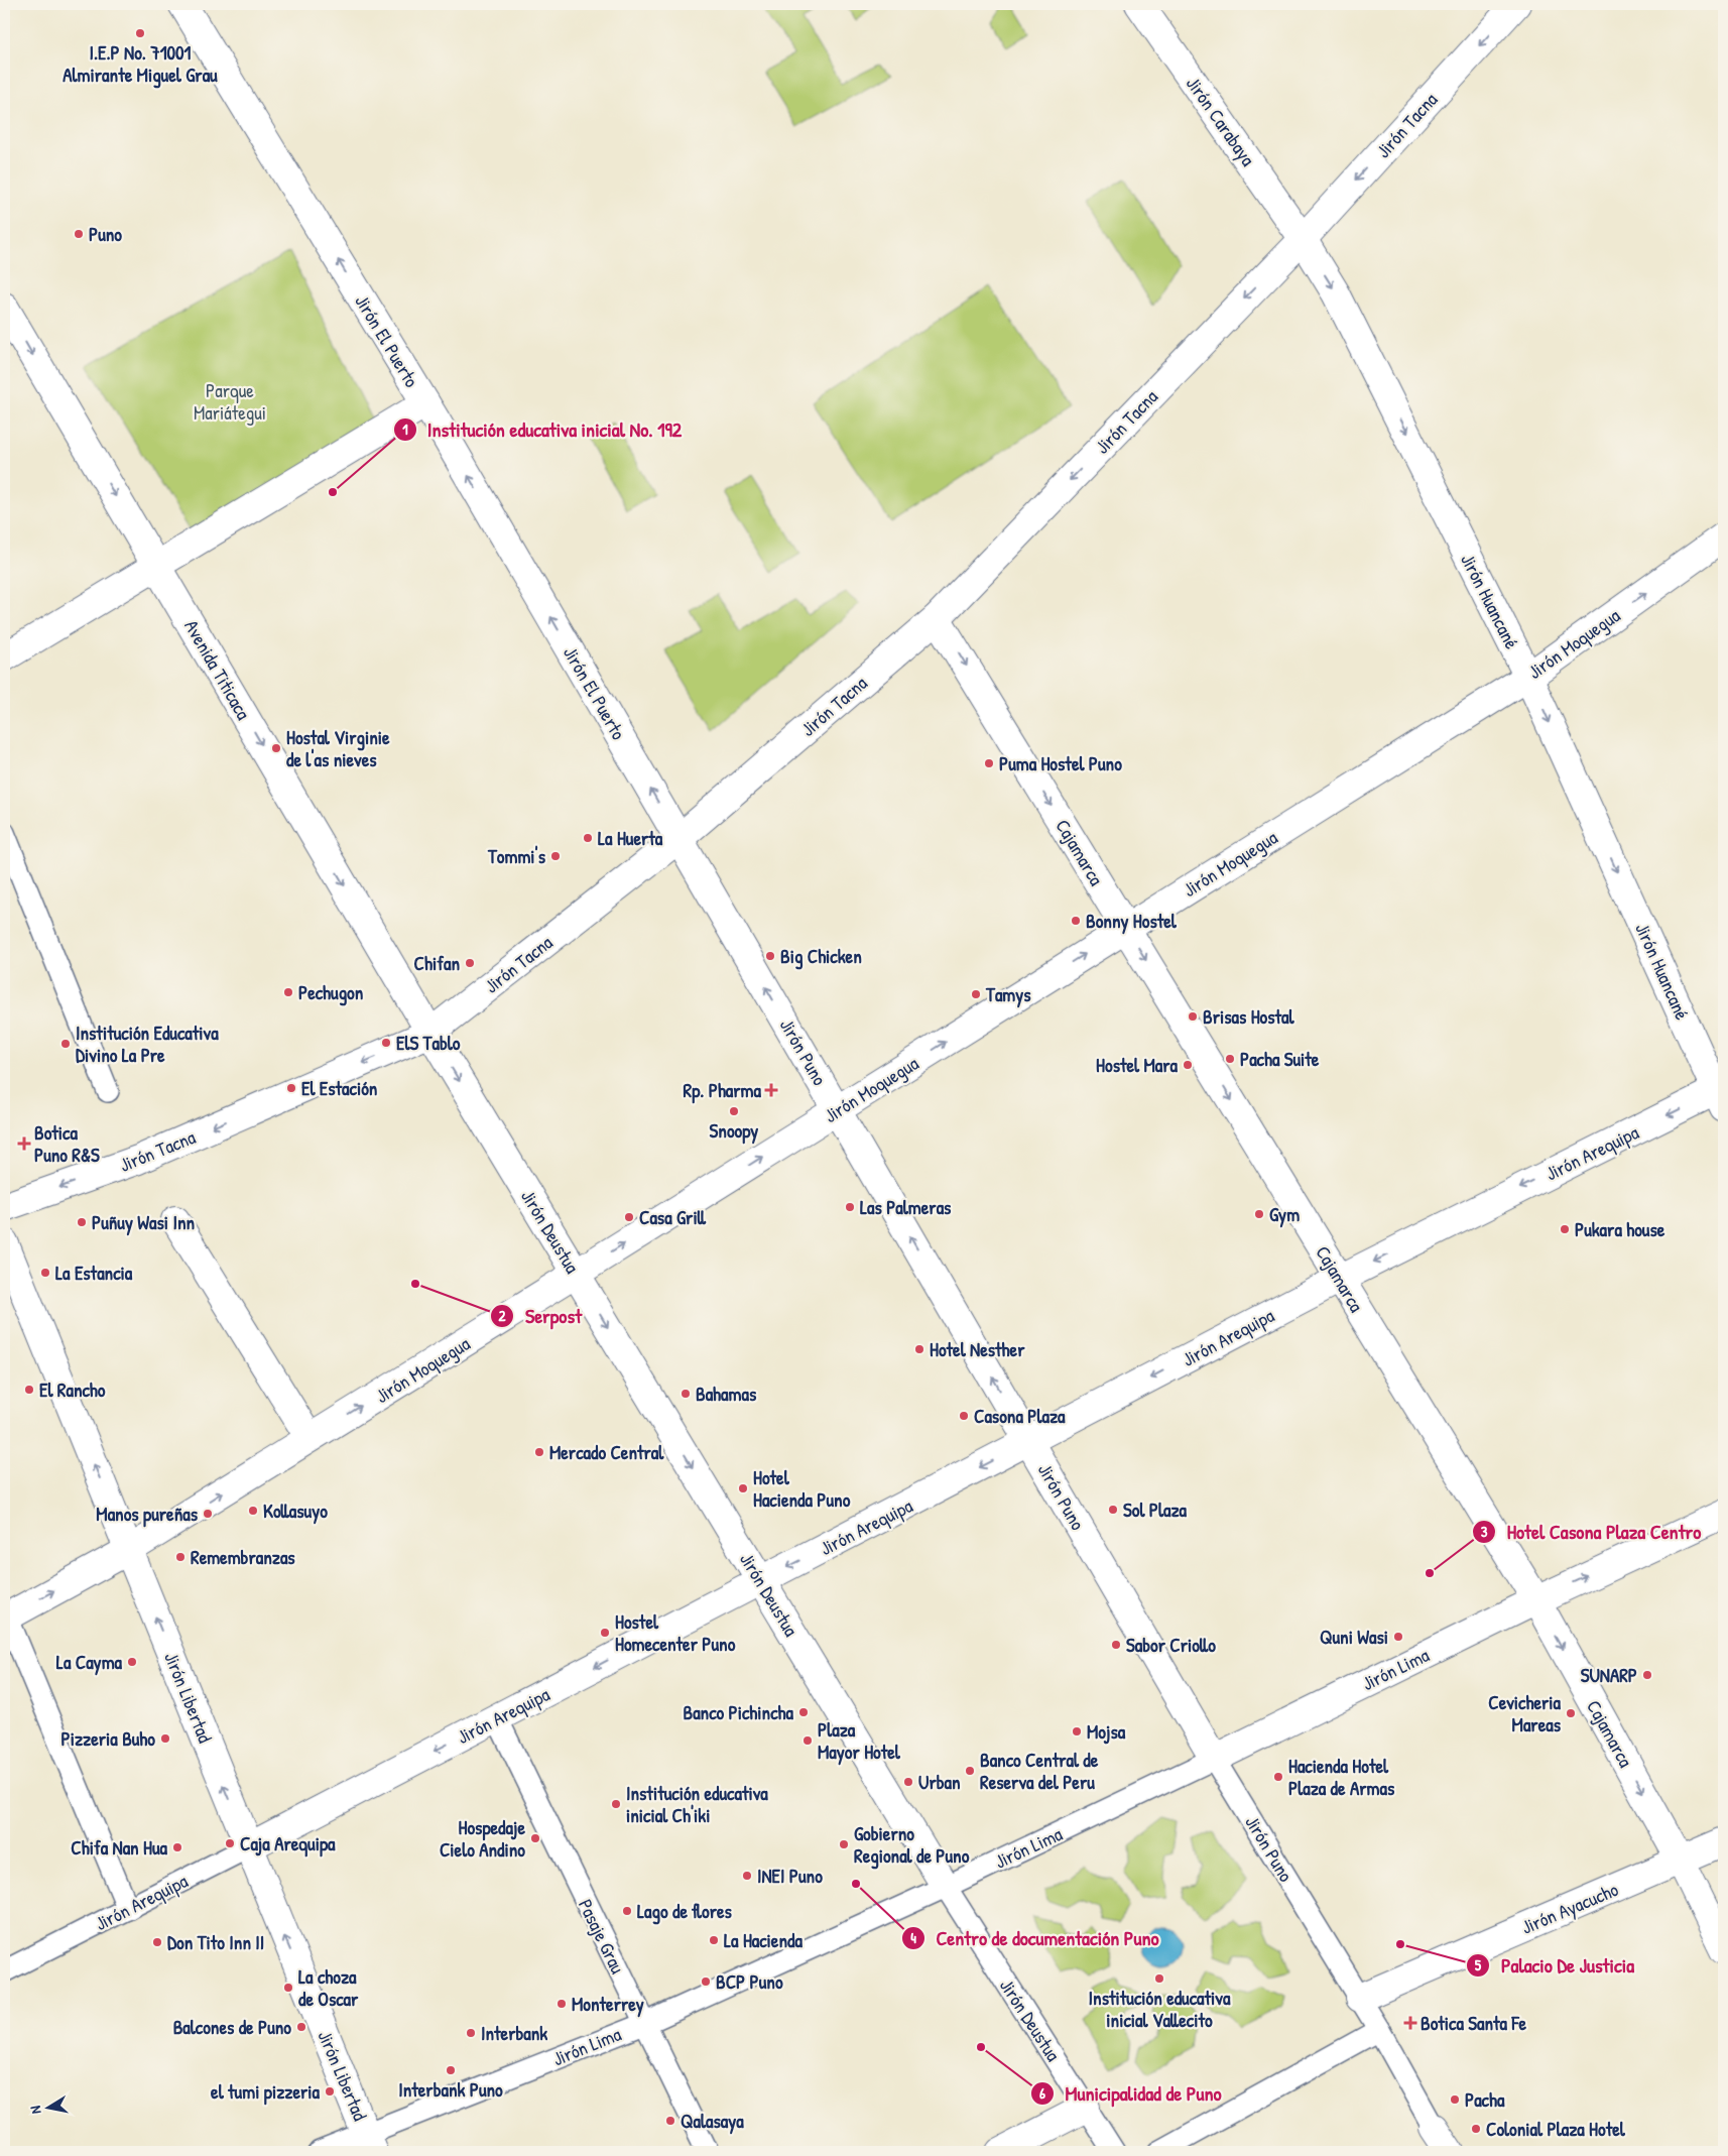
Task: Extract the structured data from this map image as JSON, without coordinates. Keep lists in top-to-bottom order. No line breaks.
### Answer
{"streets":{"street":["Jirón Carabaya","Jirón Tacna","Jirón El Puerto","Jirón Huancané","Jirón Moquegua","Avenida Titicaca","Cajamarca","Jirón Puno","Jirón Arequipa","Jirón Deustua","Jirón Lima","Jirón Libertad","Jirón Ayacucho","Pasaje Grau"]},"crossings":[["Jirón Carabaya","Jirón Tacna"],["Jirón Carabaya","Jirón Huancané"],["Jirón Tacna","Jirón El Puerto"],["Jirón Tacna","Jirón Huancané"],["Jirón Tacna","Avenida Titicaca"],["Jirón Tacna","Cajamarca"],["Jirón Tacna","Jirón Puno"],["Jirón Tacna","Jirón Deustua"],["Jirón El Puerto","Jirón Puno"],["Jirón Huancané","Jirón Moquegua"],["Jirón Huancané","Jirón Arequipa"],["Jirón Moquegua","Cajamarca"],["Jirón Moquegua","Jirón Puno"],["Jirón Moquegua","Jirón Deustua"],["Jirón Moquegua","Jirón Libertad"],["Avenida Titicaca","Jirón Deustua"],["Cajamarca","Jirón Arequipa"],["Cajamarca","Jirón Lima"],["Cajamarca","Jirón Ayacucho"],["Jirón Puno","Jirón Arequipa"],["Jirón Puno","Jirón Lima"],["Jirón Puno","Jirón Ayacucho"],["Jirón Arequipa","Jirón Deustua"],["Jirón Arequipa","Jirón Libertad"],["Jirón Arequipa","Pasaje Grau"],["Jirón Deustua","Jirón Lima"],["Jirón Lima","Jirón Libertad"],["Jirón Lima","Pasaje Grau"]],"one_way":["Jirón Tacna","Jirón El Puerto","Jirón Huancané","Jirón Moquegua","Avenida Titicaca","Cajamarca","Jirón Puno","Jirón Arequipa","Jirón Deustua"],"parks":["Parque Mariátegui"],"places":{"other":["I.E.P No. 71001 Almirante Miguel Grau","Puno","Institución educativa inicial No. 192","Hostal Virginie de l'as nieves","Puma Hostel Puno","La Huerta","Tommi's","Bonny Hostel","Big Chicken","Chifan","Pechugon","Tamys","Brisas Hostal","ElS Tablo","Institución Educativa Divino La Pre","Pacha Suite","Hostel Mara","El Estación","Snoopy","Las Palmeras","Gym","Casa Grill","Puñuy Wasi Inn","Pukara house","La Estancia","Serpost","Hotel Nesther","El Rancho","Bahamas","Casona Plaza","Mercado Central","Hotel Hacienda Puno","Sol Plaza","Kollasuyo","Manos pureñas","Remembranzas","Hotel Casona Plaza Centro","Hostel Homecenter Puno","Quni Wasi","Sabor Criollo","La Cayma","SUNARP","Banco Pichincha","Cevicheria Mareas","Mojsa","Pizzeria Buho","Plaza Mayor Hotel","Banco Central de Reserva del Peru","Hacienda Hotel Plaza de Armas","Urban","Institución educativa inicial Ch'iki","Hospedaje Cielo Andino","Caja Arequipa","Gobierno Regional de Puno","Chifa Nan Hua","INEI Puno","Centro de documentación Puno","Lago de flores","La Hacienda","Don Tito Inn II","Palacio De Justicia","Institución educativa inicial Vallecito","BCP Puno","La choza de Oscar","Monterrey","Balcones de Puno","Interbank","Municipalidad de Puno","Interbank Puno","el tumi pizzeria","Pacha","Qalasaya","Colonial Plaza Hotel"],"health":["Rp. Pharma","Botica Puno R&S","Botica Santa Fe"]},"north":"left"}
